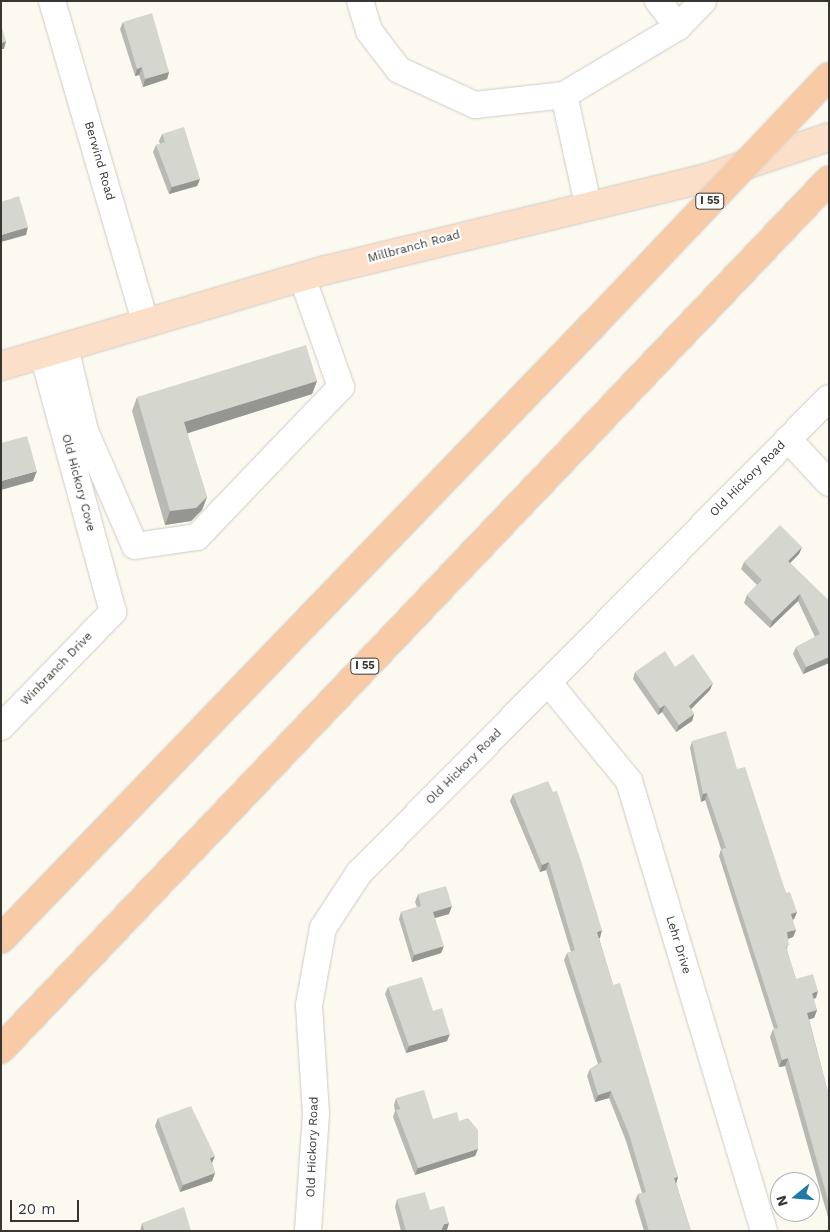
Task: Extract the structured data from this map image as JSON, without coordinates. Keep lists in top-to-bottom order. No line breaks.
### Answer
{"streets":{"highway":["I 55"],"main road":["Millbranch Road"],"street":["Berwind Road","Old Hickory Road","Old Hickory Cove","Winbranch Drive","Lehr Drive"]},"crossings":[["Berwind Road","Millbranch Road"],["Millbranch Road","Old Hickory Cove"],["Old Hickory Road","Lehr Drive"],["Old Hickory Cove","Winbranch Drive"]],"scale_bar":"20 m","north":"left"}
